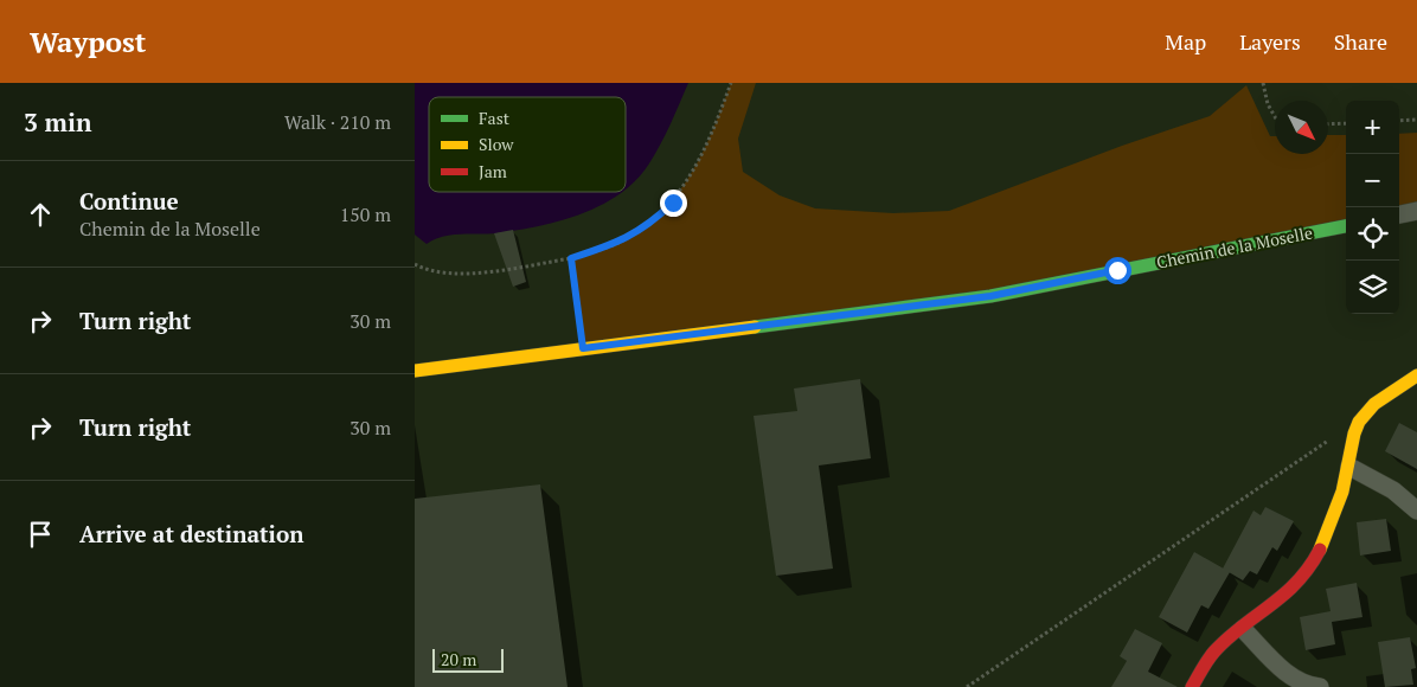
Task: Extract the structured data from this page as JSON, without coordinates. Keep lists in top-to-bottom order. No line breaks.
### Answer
{"streets":{"street":["Chemin de la Moselle"]},"legend":["Fast","Slow","Jam"],"scale_bar":"20 m","north":"bottom right","page":{"header":"Waypost","nav":["Map","Layers","Share"],"heading":["3 min","Walk · 210 m"],"map_buttons":["+","−"],"list":[["Continue","Chemin de la Moselle","150 m"],["Turn right","30 m"],["Turn right","30 m"],"Arrive at destination"],"scale":"20 m"}}
